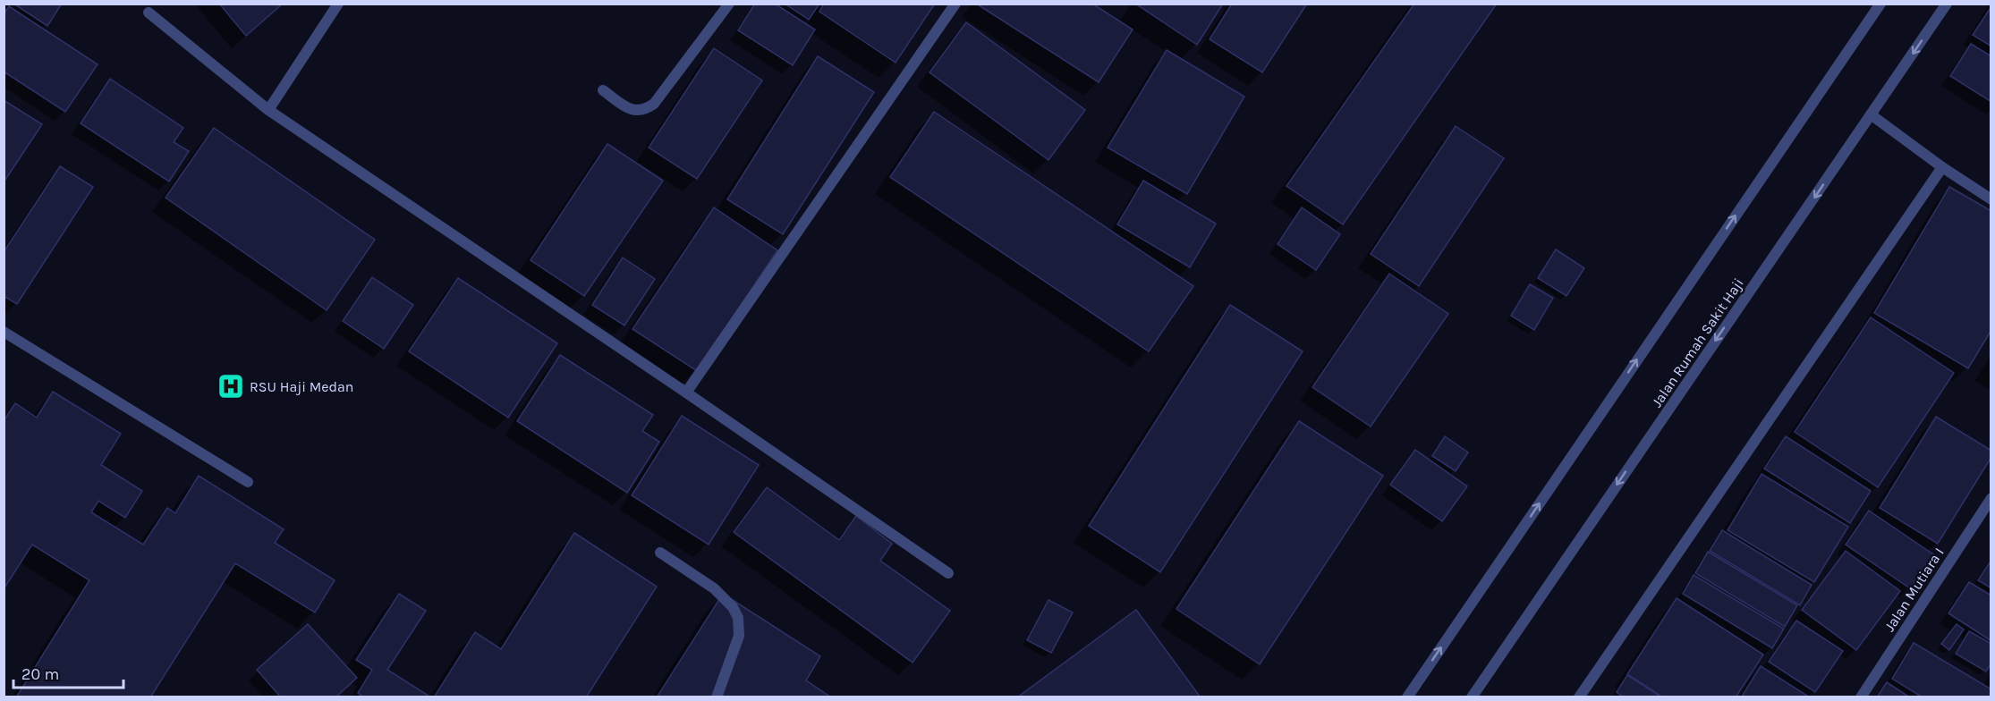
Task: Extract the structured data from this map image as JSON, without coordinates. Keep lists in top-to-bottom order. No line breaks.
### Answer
{"streets":{"street":["Jalan Rumah Sakit Haji","Jalan Mutiara I"]},"places":{"hospital":["RSU Haji Medan"]},"scale_bar":"20 m"}
